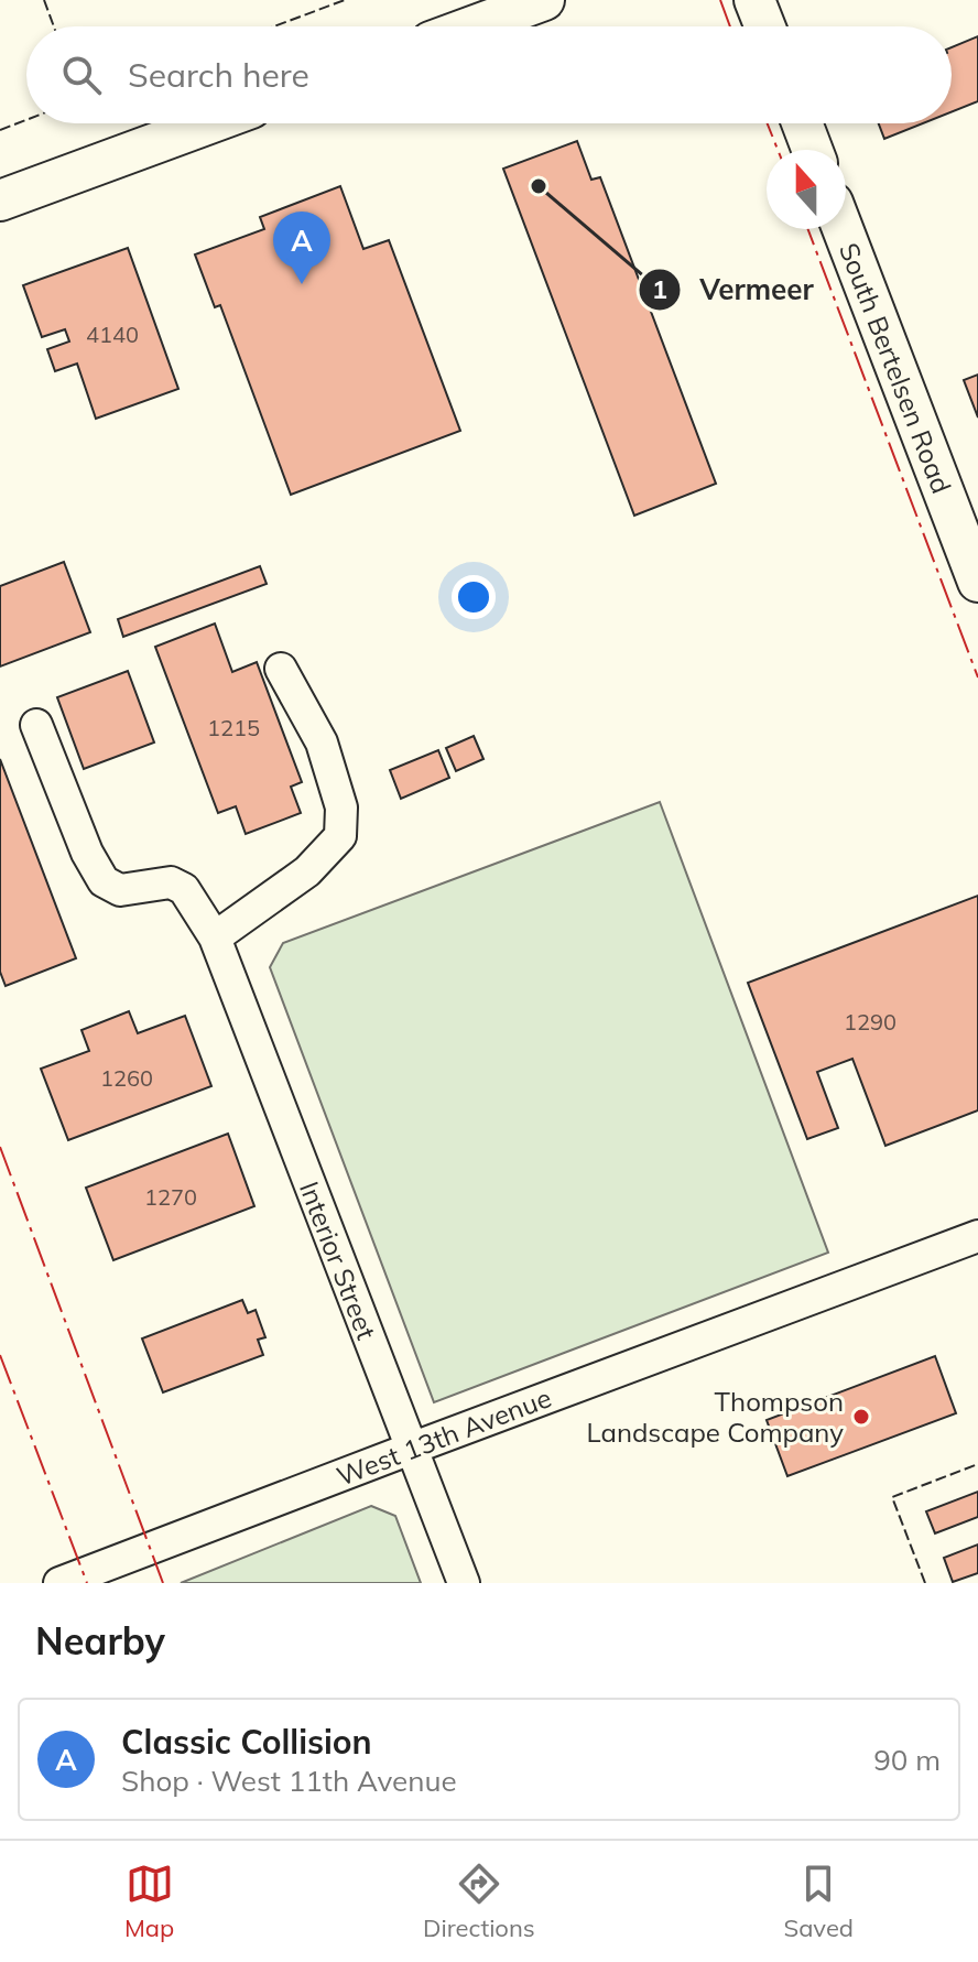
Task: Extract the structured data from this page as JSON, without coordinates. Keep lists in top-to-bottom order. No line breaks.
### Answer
{"streets":{"main road":["South Bertelsen Road"],"street":["Interior Street","West 13th Avenue"]},"crossings":[["Interior Street","West 13th Avenue"]],"places":["Vermeer","Thompson Landscape Company"],"house_numbers":["4140","1215","1290","1260","1270"],"north":"top","page":{"search":"Search here","pins":"A","heading":"Nearby","list":[{"mark":"A","name":"Classic Collision","note":"Shop · West 11th Avenue","value":"90 m"}],"nav":["Map","Directions","Saved"]}}
